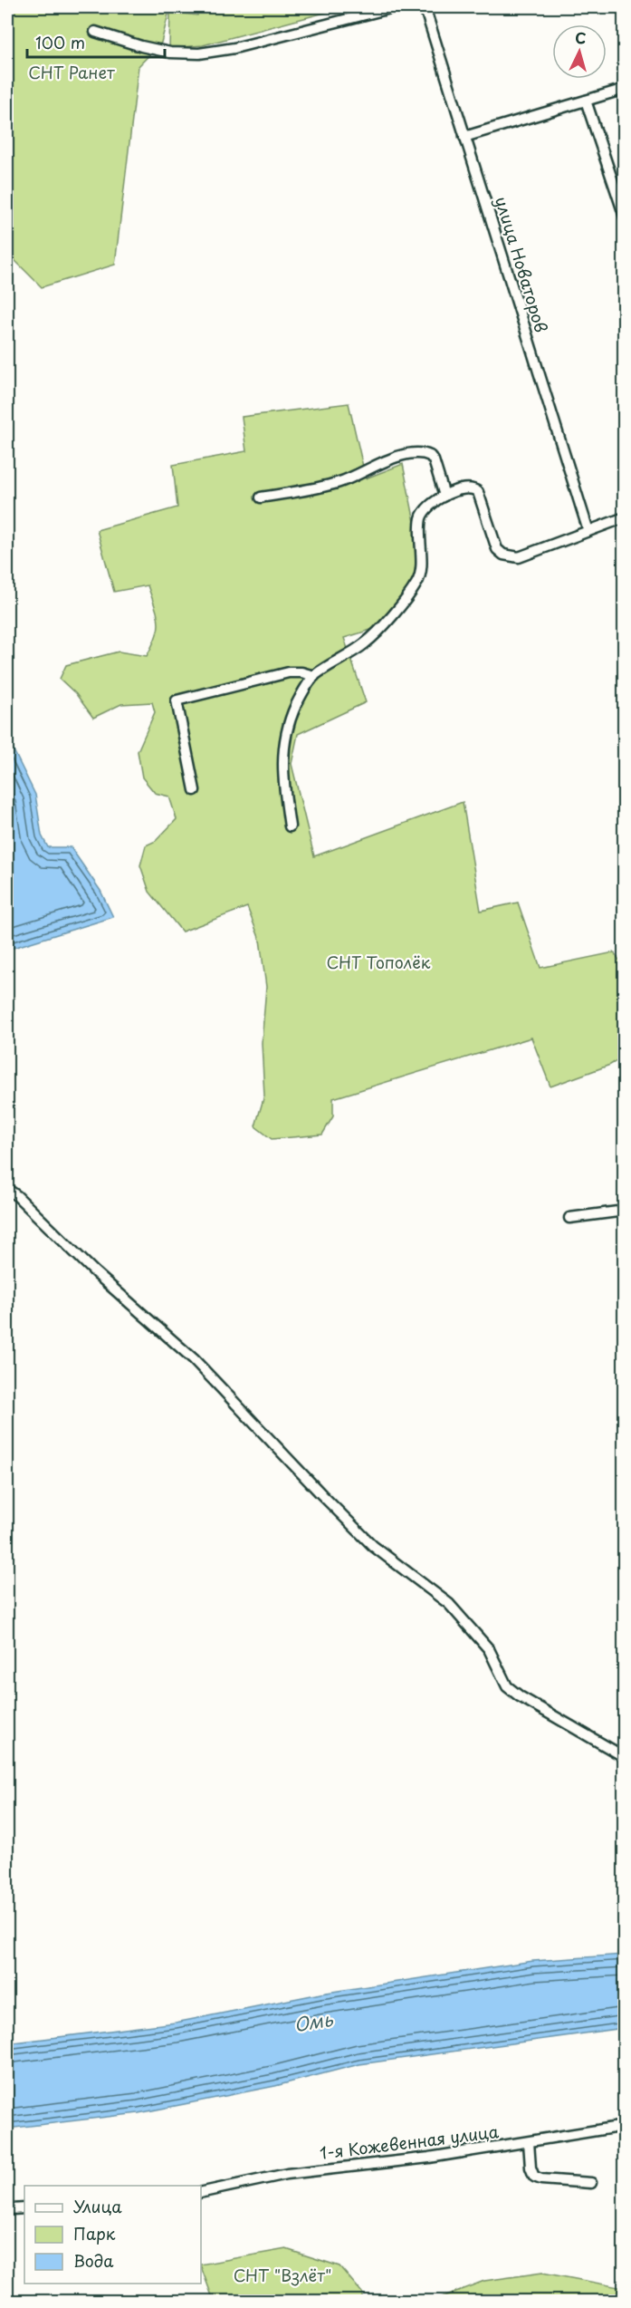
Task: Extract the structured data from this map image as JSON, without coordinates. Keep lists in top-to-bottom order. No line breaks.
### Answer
{"streets":{"street":["улица Новаторов","1-я Кожевенная улица"]},"water":["Омь"],"parks":["СНТ Ранет","СНТ Тополёк","СНТ \"Взлёт\""],"legend":["Улица","Парк","Вода"],"scale_bar":"100 m","north":"top"}
